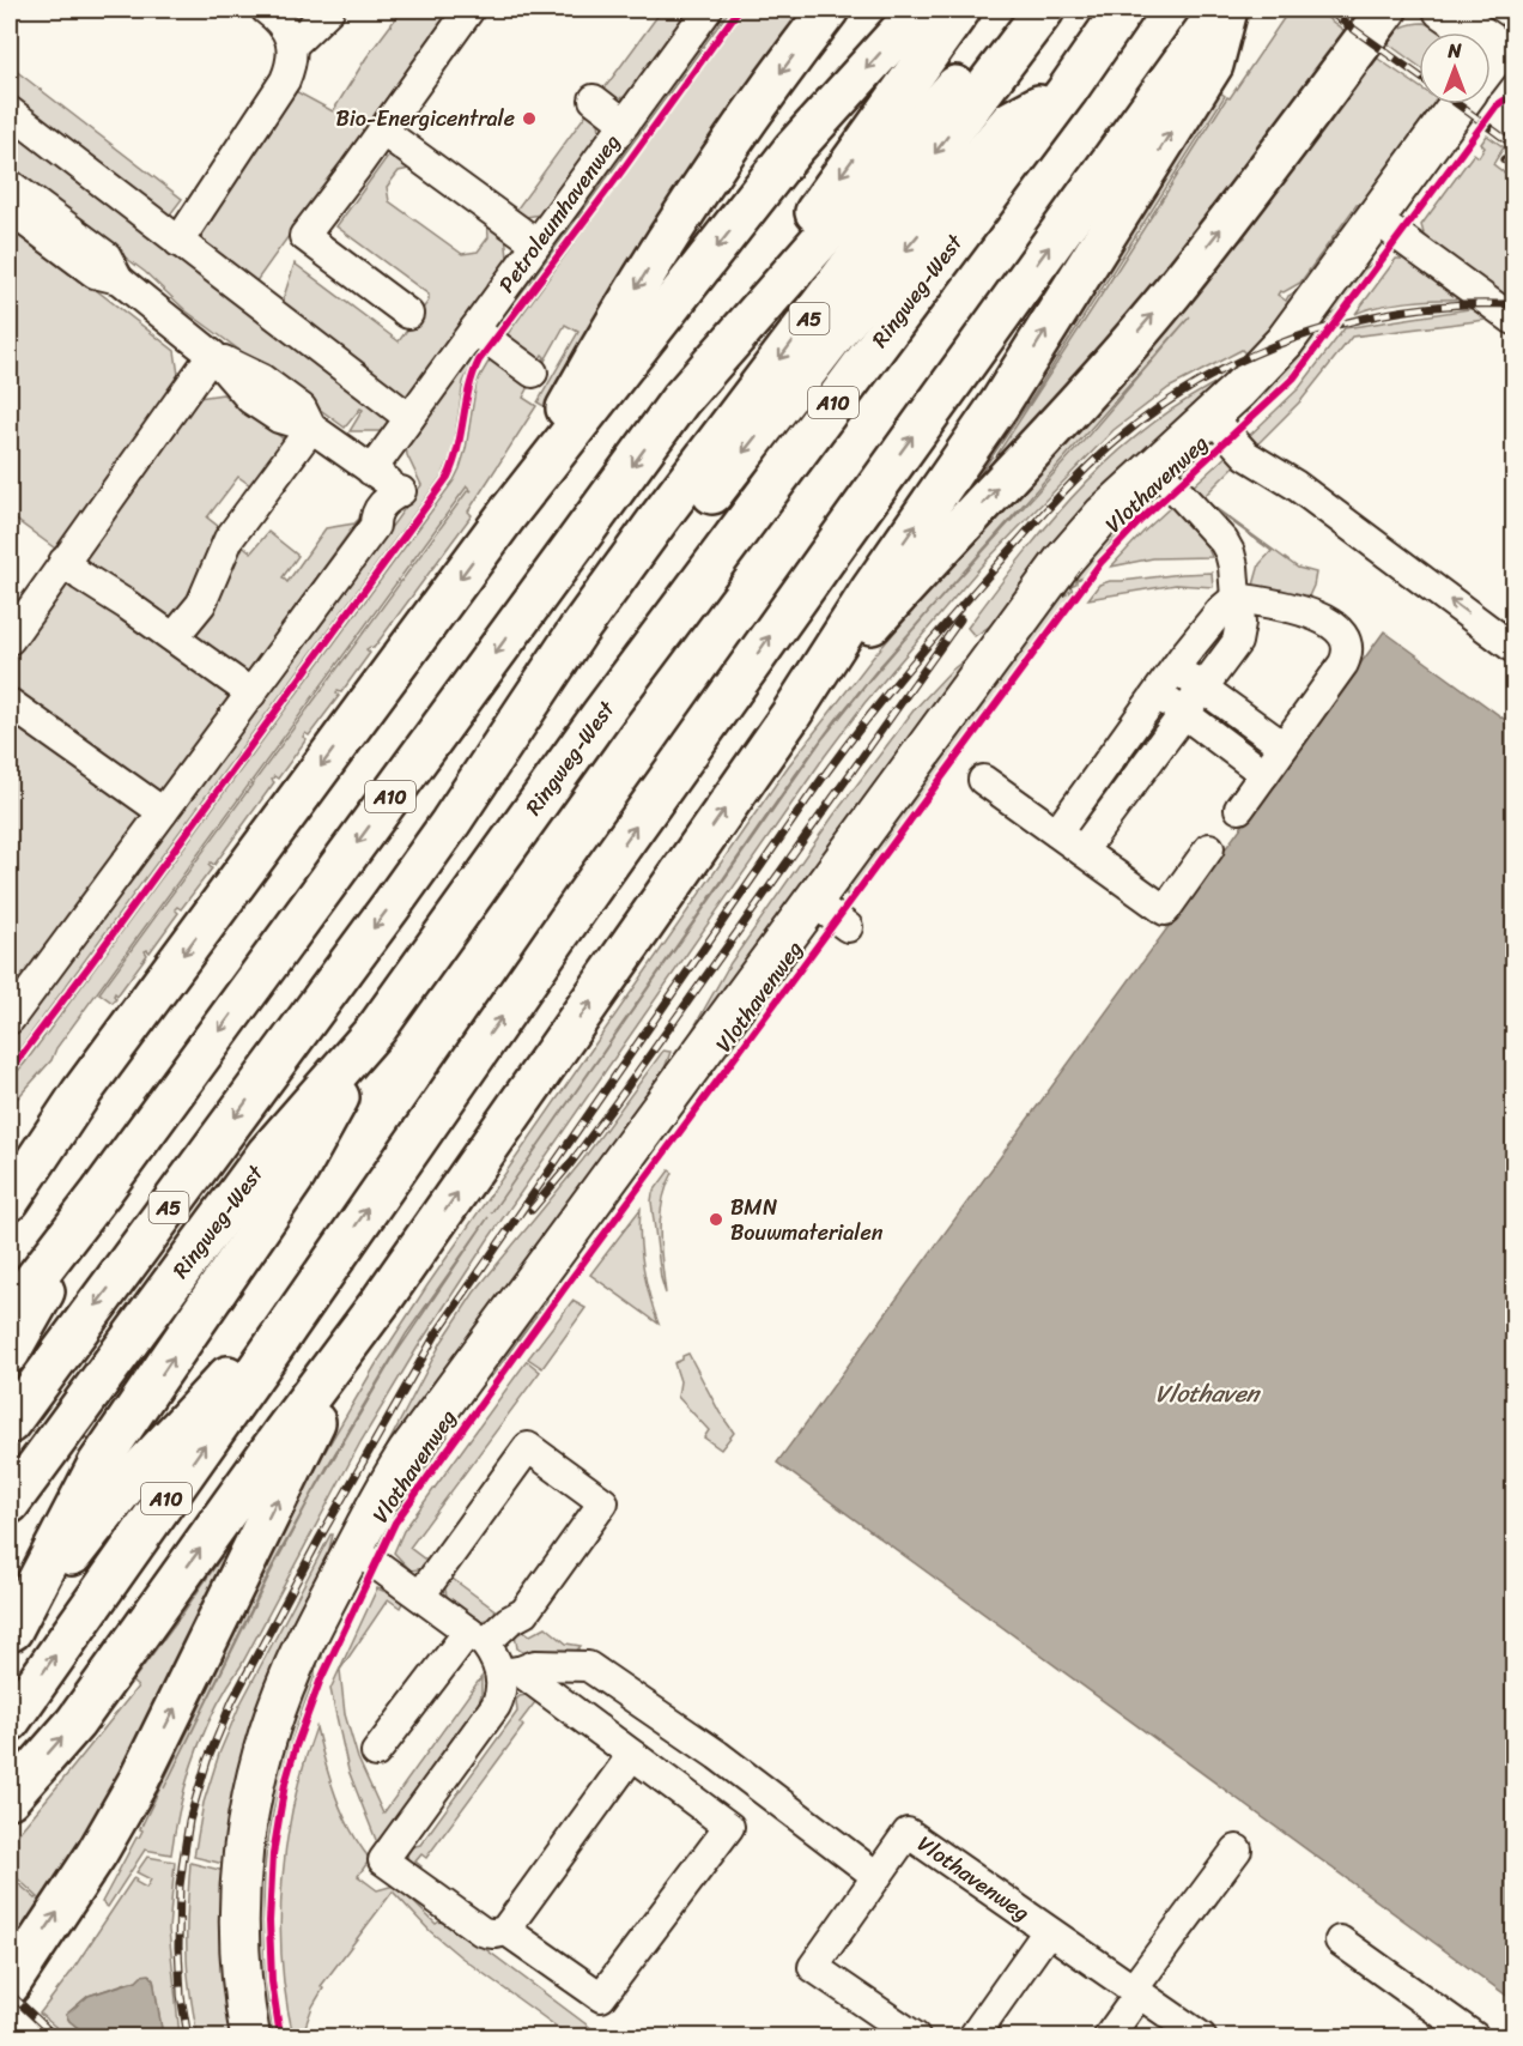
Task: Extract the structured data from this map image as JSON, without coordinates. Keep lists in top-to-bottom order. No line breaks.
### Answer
{"streets":{"highway":["Ringweg-West","A5","A10"],"main road":["Vlothavenweg"],"street":["Petroleumhavenweg"]},"crossings":[["Ringweg-West","A10"],["A5","A10"]],"water":["Vlothaven"],"places":["Bio-Energicentrale","BMN Bouwmaterialen"],"north":"top"}
